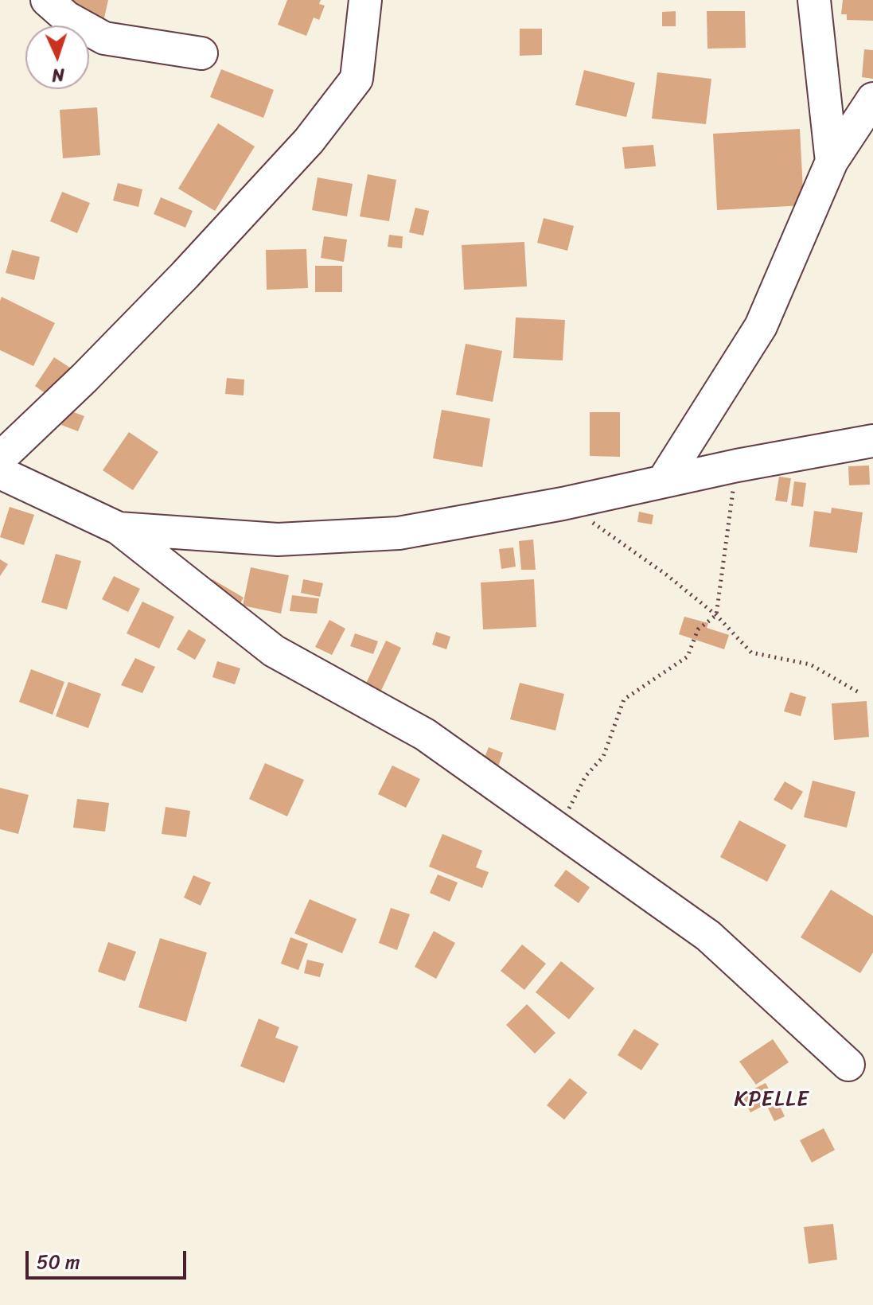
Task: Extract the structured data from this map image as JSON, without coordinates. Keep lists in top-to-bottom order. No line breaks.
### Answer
{"districts":["KPELLE"],"scale_bar":"50 m","north":"bottom"}
